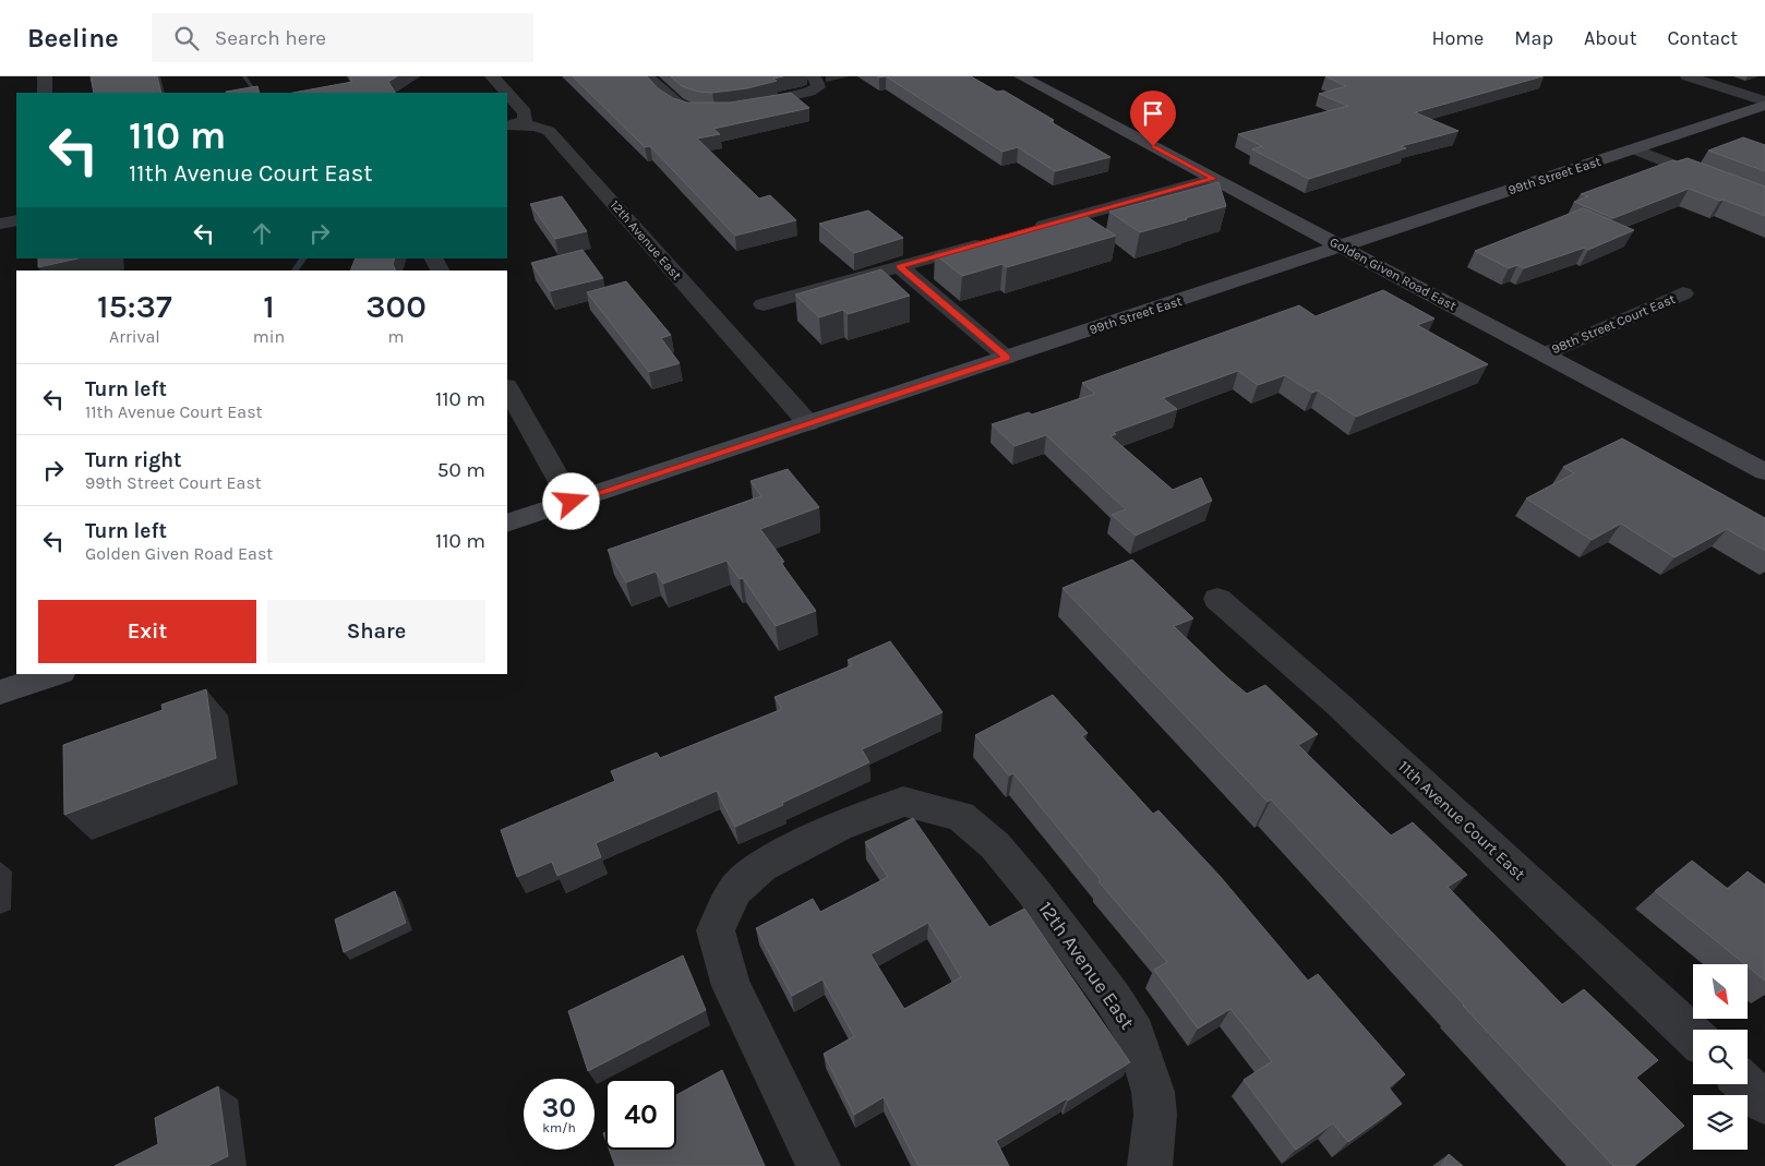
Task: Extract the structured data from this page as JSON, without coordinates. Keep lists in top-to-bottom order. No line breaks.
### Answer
{"streets":{"street":["99th Street East","12th Avenue East","Golden Given Road East","98th Street Court East","11th Avenue Court East"]},"crossings":[["99th Street East","12th Avenue East"],["99th Street East","Golden Given Road East"],["Golden Given Road East","98th Street Court East"]],"north":"bottom right","page":{"header":"Beeline","search":"Search here","nav":["Home","Map","About","Contact"],"turn":["110 m","11th Avenue Court East"],"eta":["15:37","Arrival","1","min","300","m"],"list":[{"name":"Turn left","note":"11th Avenue Court East","value":"110 m"},{"name":"Turn right","note":"99th Street Court East","value":"50 m"},{"name":"Turn left","note":"Golden Given Road East","value":"110 m"}],"buttons":["Exit","Share"],"speed":"30 km/h","limit":"40"}}
